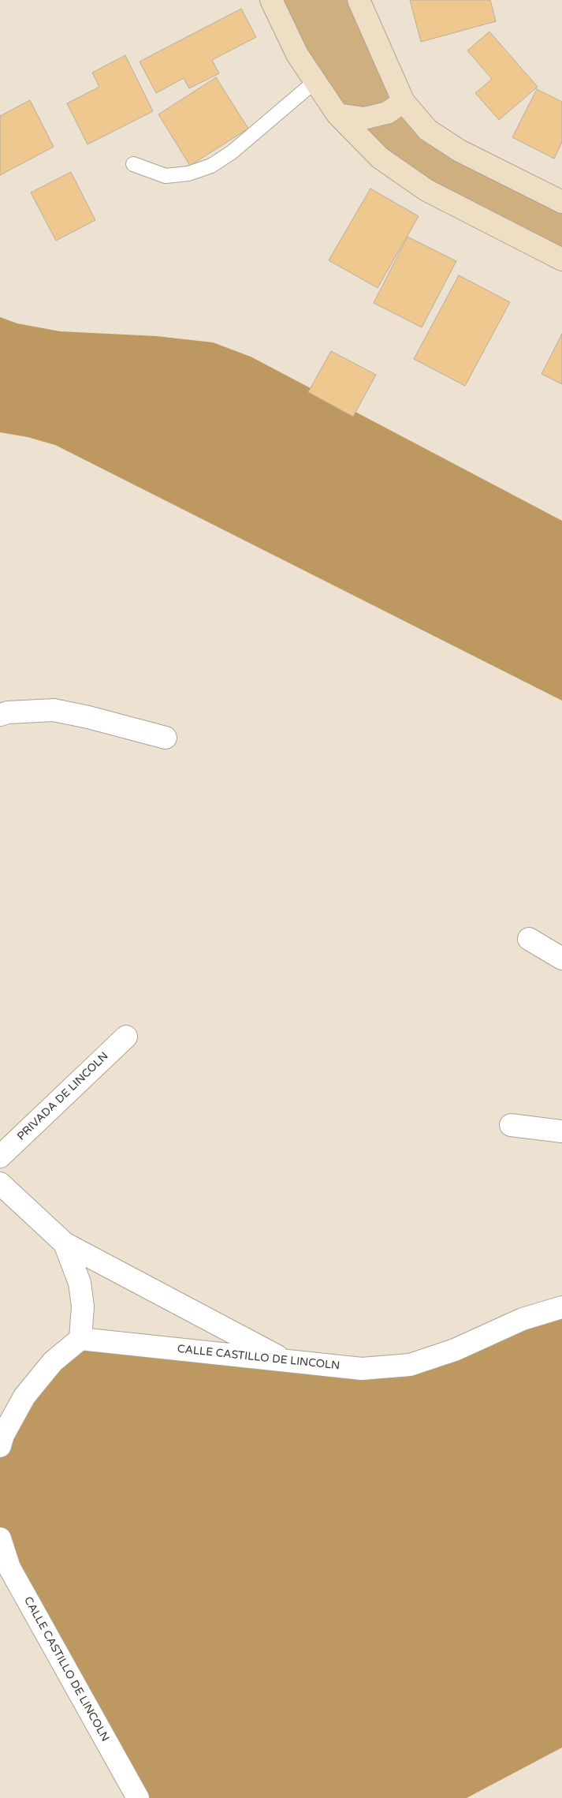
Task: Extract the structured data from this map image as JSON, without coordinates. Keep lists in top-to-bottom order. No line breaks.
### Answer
{"streets":{"street":["PRIVADA DE LINCOLN","CALLE CASTILLO DE LINCOLN"]}}
